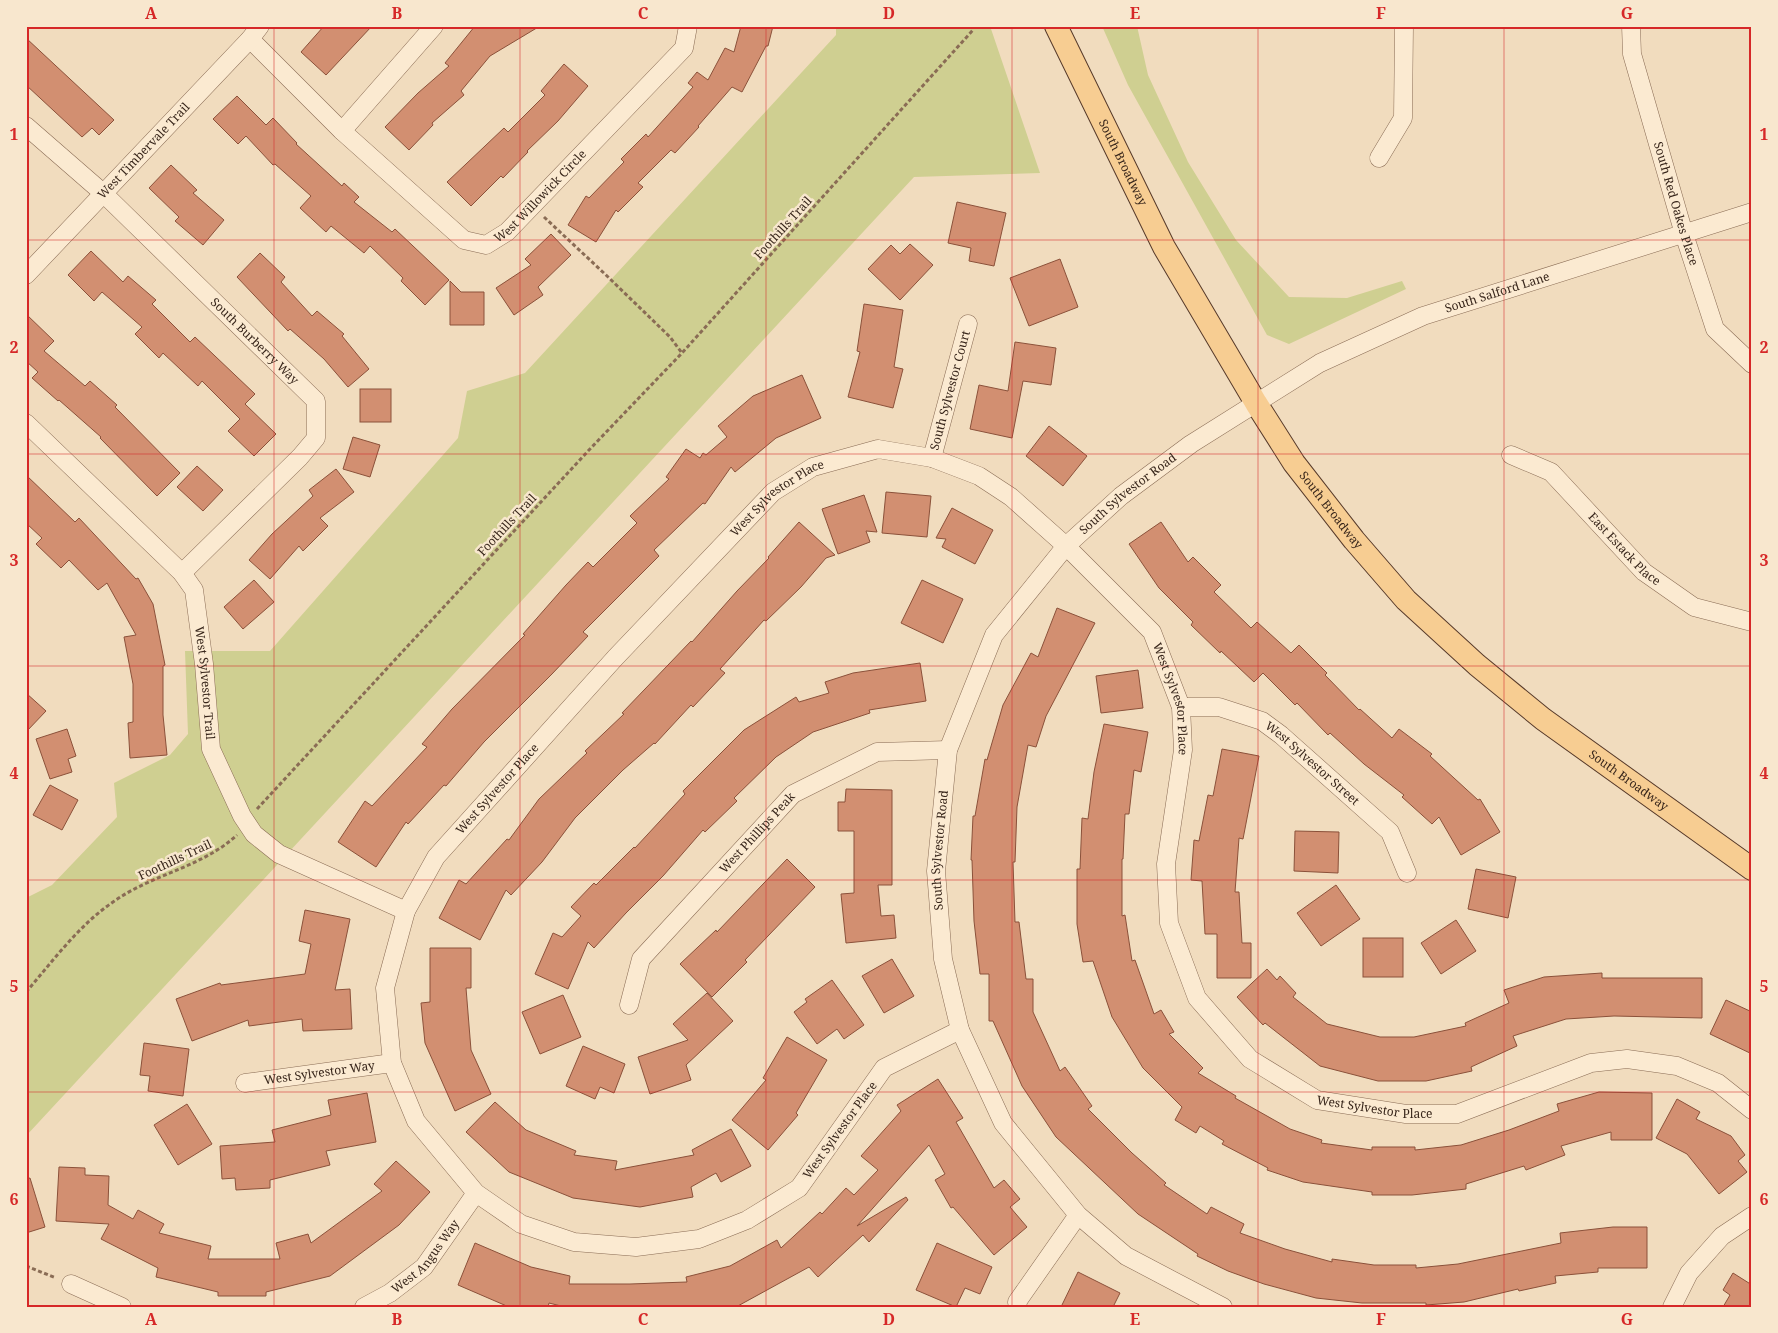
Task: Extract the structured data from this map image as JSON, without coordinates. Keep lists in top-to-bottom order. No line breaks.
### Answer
{"streets":{"main road":["South Broadway"],"street":["West Timbervale Trail","West Willowick Circle","South Red Oakes Place","South Salford Lane","South Burberry Way","South Sylvestor Court","South Sylvestor Road","West Sylvestor Place","East Estack Place","West Sylvestor Trail","West Sylvestor Street","West Phillips Peak","West Sylvestor Way","West Angus Way"],"path":["Foothills Trail"]},"crossings":[["West Timbervale Trail","West Willowick Circle"],["West Timbervale Trail","South Burberry Way"],["South Broadway","South Salford Lane"],["South Broadway","South Sylvestor Road"],["South Red Oakes Place","South Salford Lane"],["Foothills Trail","West Sylvestor Trail"],["South Salford Lane","South Sylvestor Road"],["South Burberry Way","West Sylvestor Trail"],["South Sylvestor Court","West Sylvestor Place"],["South Sylvestor Road","West Sylvestor Place"],["South Sylvestor Road","West Phillips Peak"],["West Sylvestor Place","West Sylvestor Trail"],["West Sylvestor Place","West Sylvestor Street"],["West Sylvestor Place","West Sylvestor Way"],["West Sylvestor Place","West Angus Way"]],"grid":{"columns":["A","B","C","D","E","F","G"],"rows":["1","2","3","4","5","6"]}}
